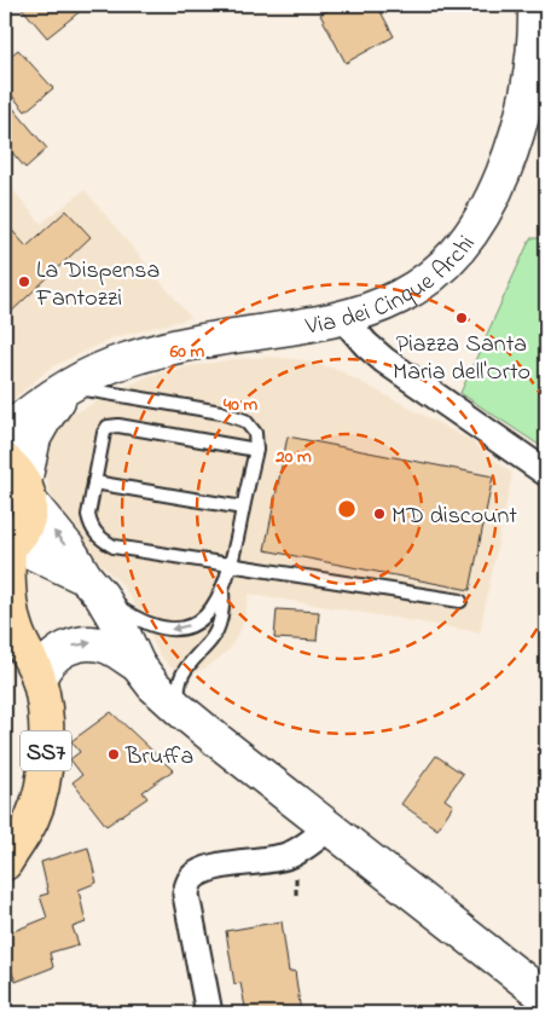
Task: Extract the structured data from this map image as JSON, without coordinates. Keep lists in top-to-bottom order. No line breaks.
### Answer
{"streets":{"main road":["Via dei Cinque Archi","SS7"]},"places":["La Dispensa Fantozzi","Piazza Santa Maria dell'Orto","MD discount","Bruffa"],"rings":["60 m","40 m","20 m"]}
